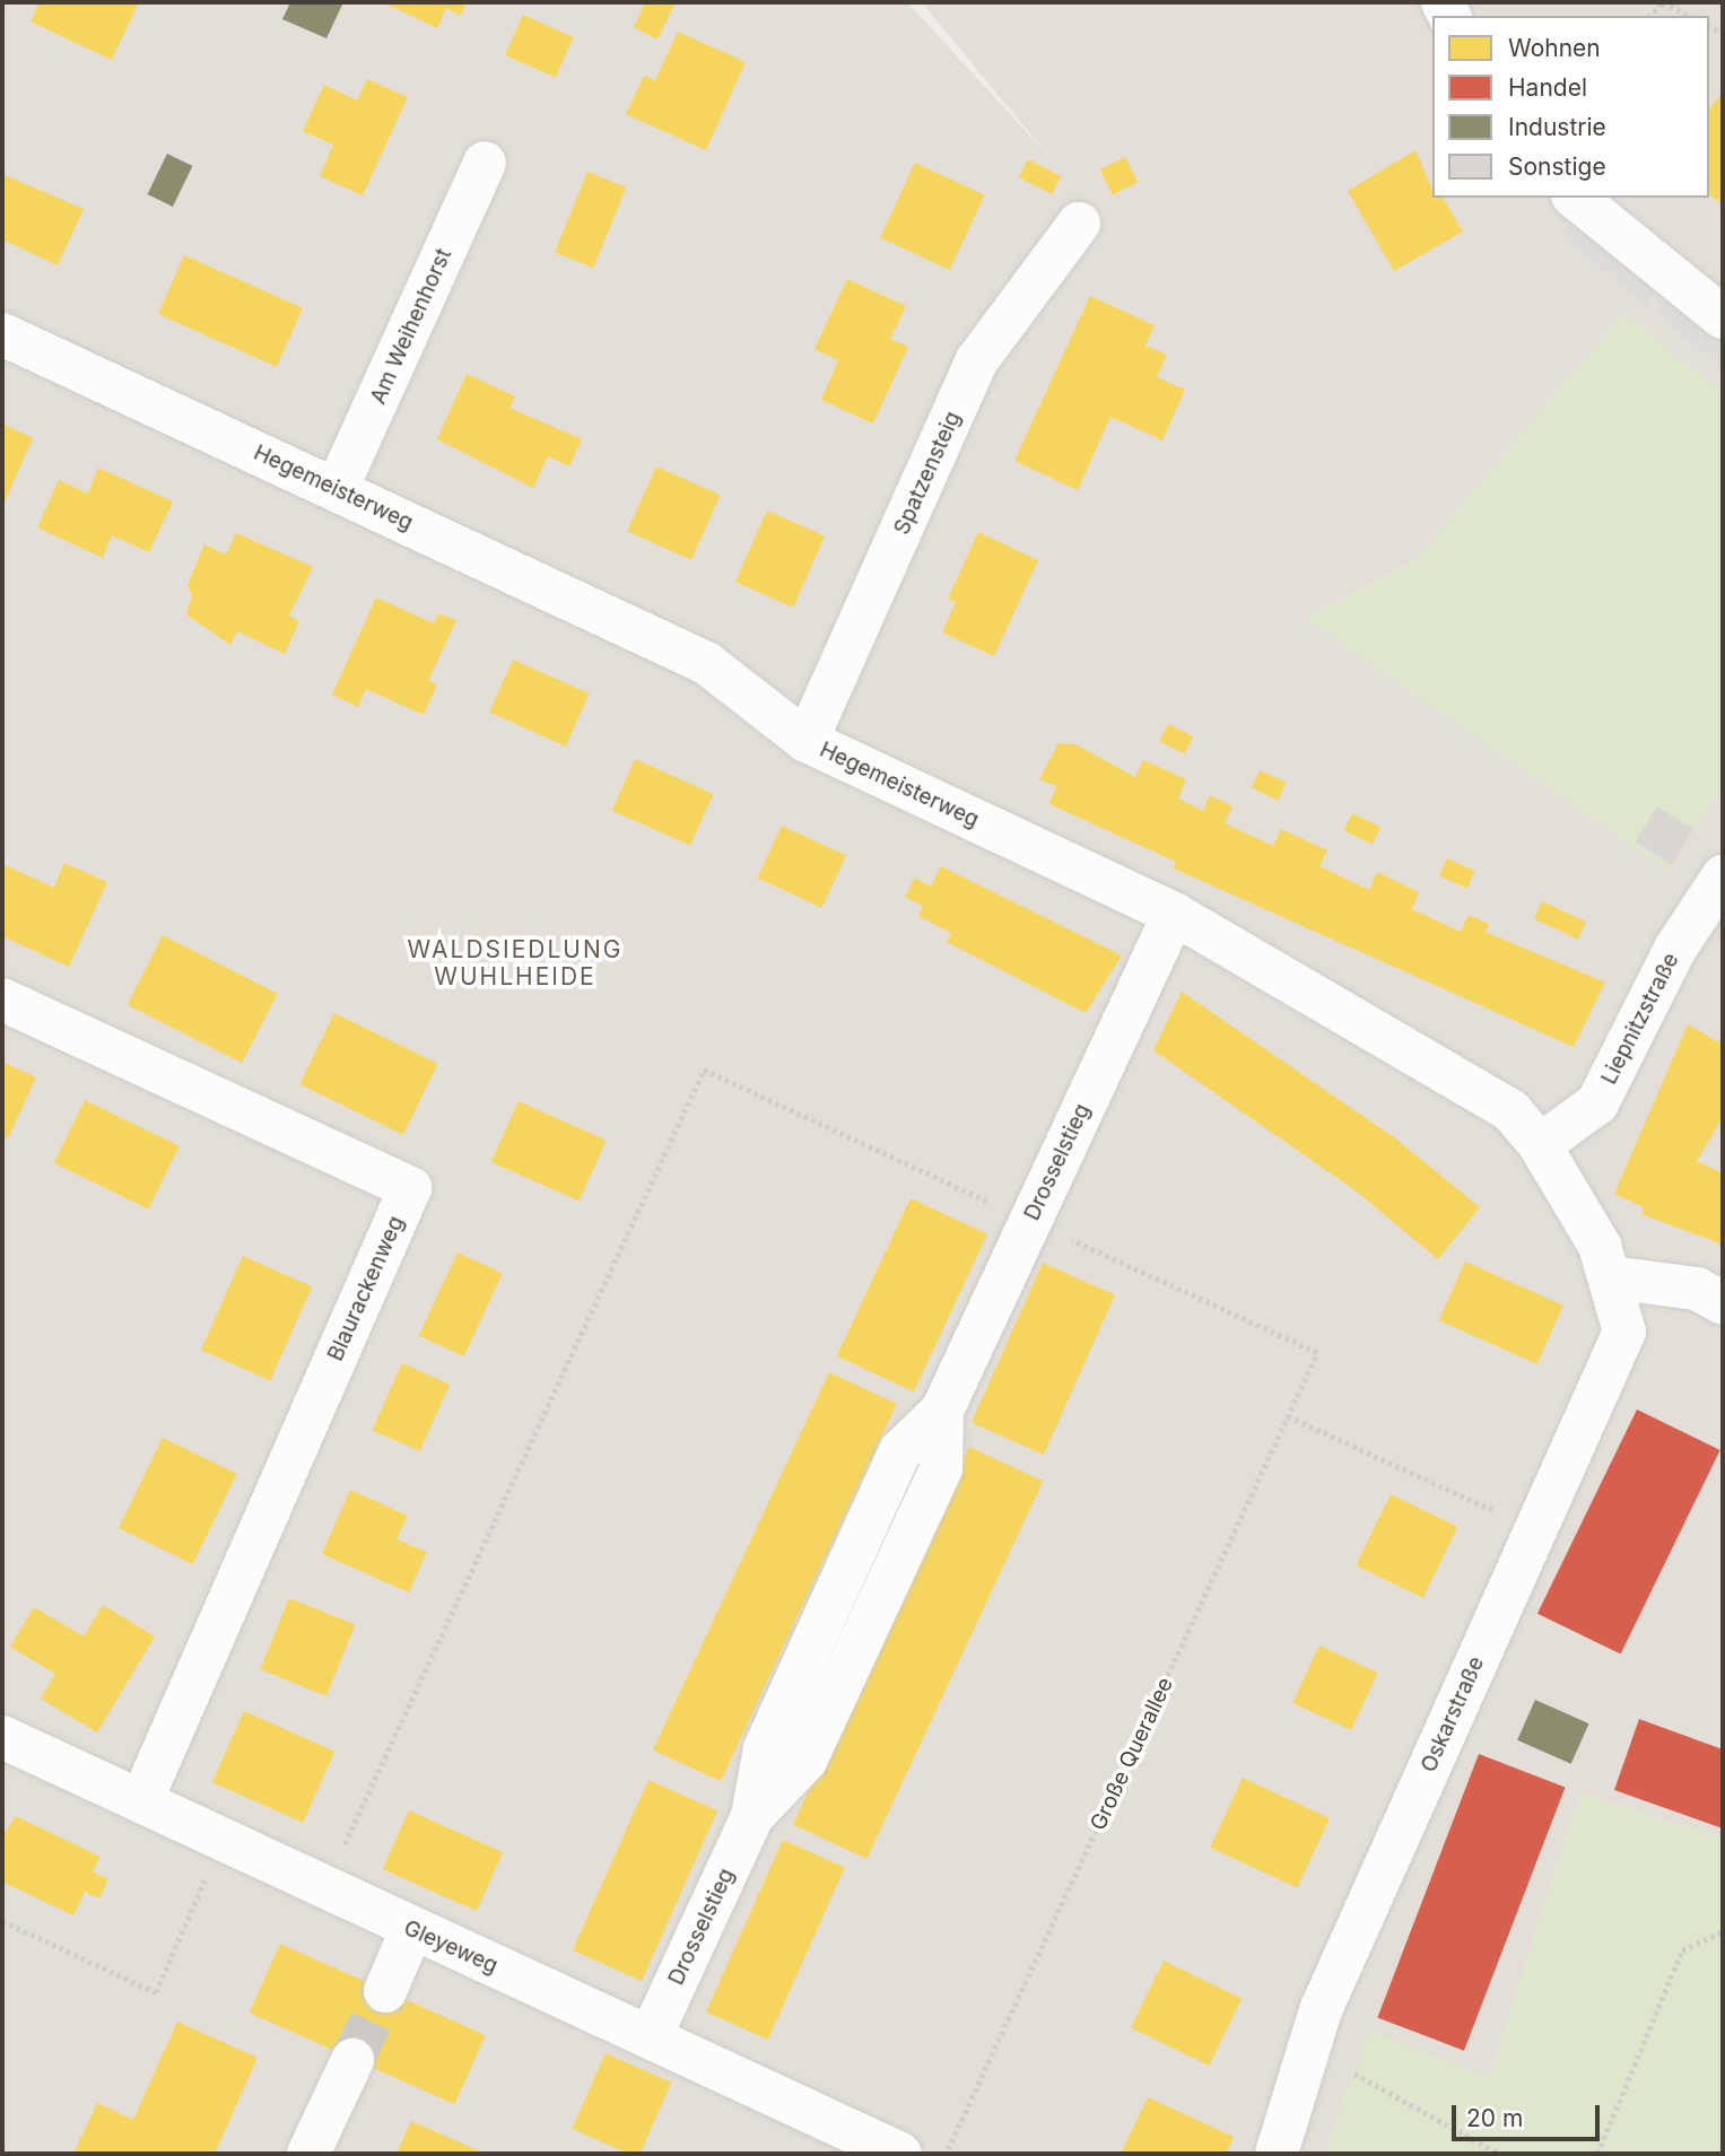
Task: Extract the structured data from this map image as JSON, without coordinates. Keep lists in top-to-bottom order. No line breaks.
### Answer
{"streets":{"street":["Am Weihenhorst","Spatzensteig","Hegemeisterweg","Liepnitzstraße","Drosselstieg","Blaurackenweg","Oskarstraße","Gleyeweg"],"path":["Große Querallee"]},"crossings":[["Am Weihenhorst","Hegemeisterweg"],["Spatzensteig","Hegemeisterweg"],["Hegemeisterweg","Liepnitzstraße"],["Hegemeisterweg","Drosselstieg"],["Hegemeisterweg","Oskarstraße"],["Drosselstieg","Gleyeweg"],["Blaurackenweg","Gleyeweg"]],"districts":["WALDSIEDLUNG WUHLHEIDE"],"legend":["Wohnen","Handel","Industrie","Sonstige"],"scale_bar":"20 m"}
